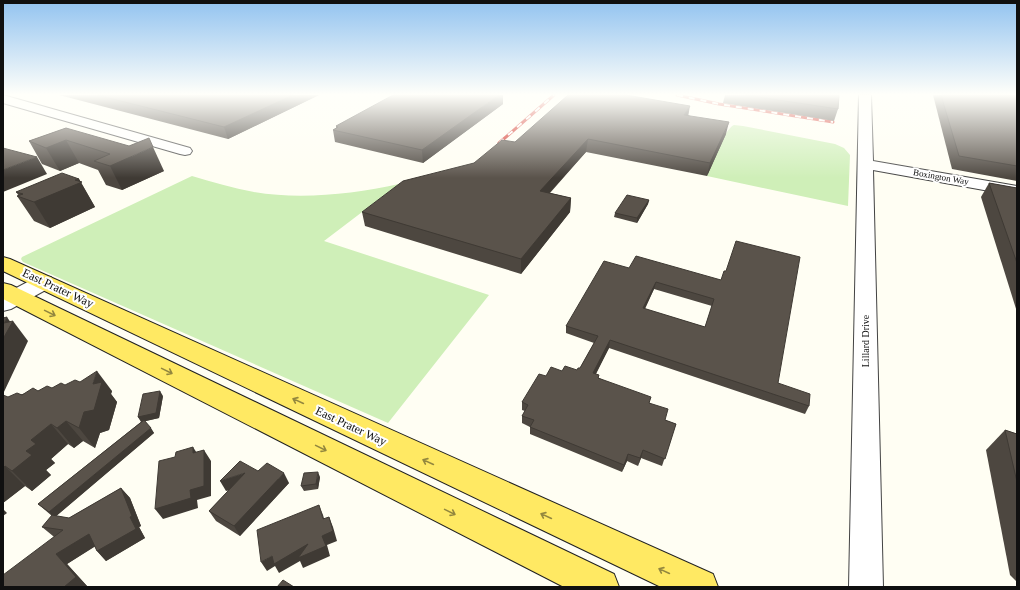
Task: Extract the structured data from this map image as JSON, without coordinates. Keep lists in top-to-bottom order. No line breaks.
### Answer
{"streets":{"main road":["East Prater Way"],"street":["Boxington Way","Lillard Drive"]},"crossings":[["Boxington Way","Lillard Drive"]]}
